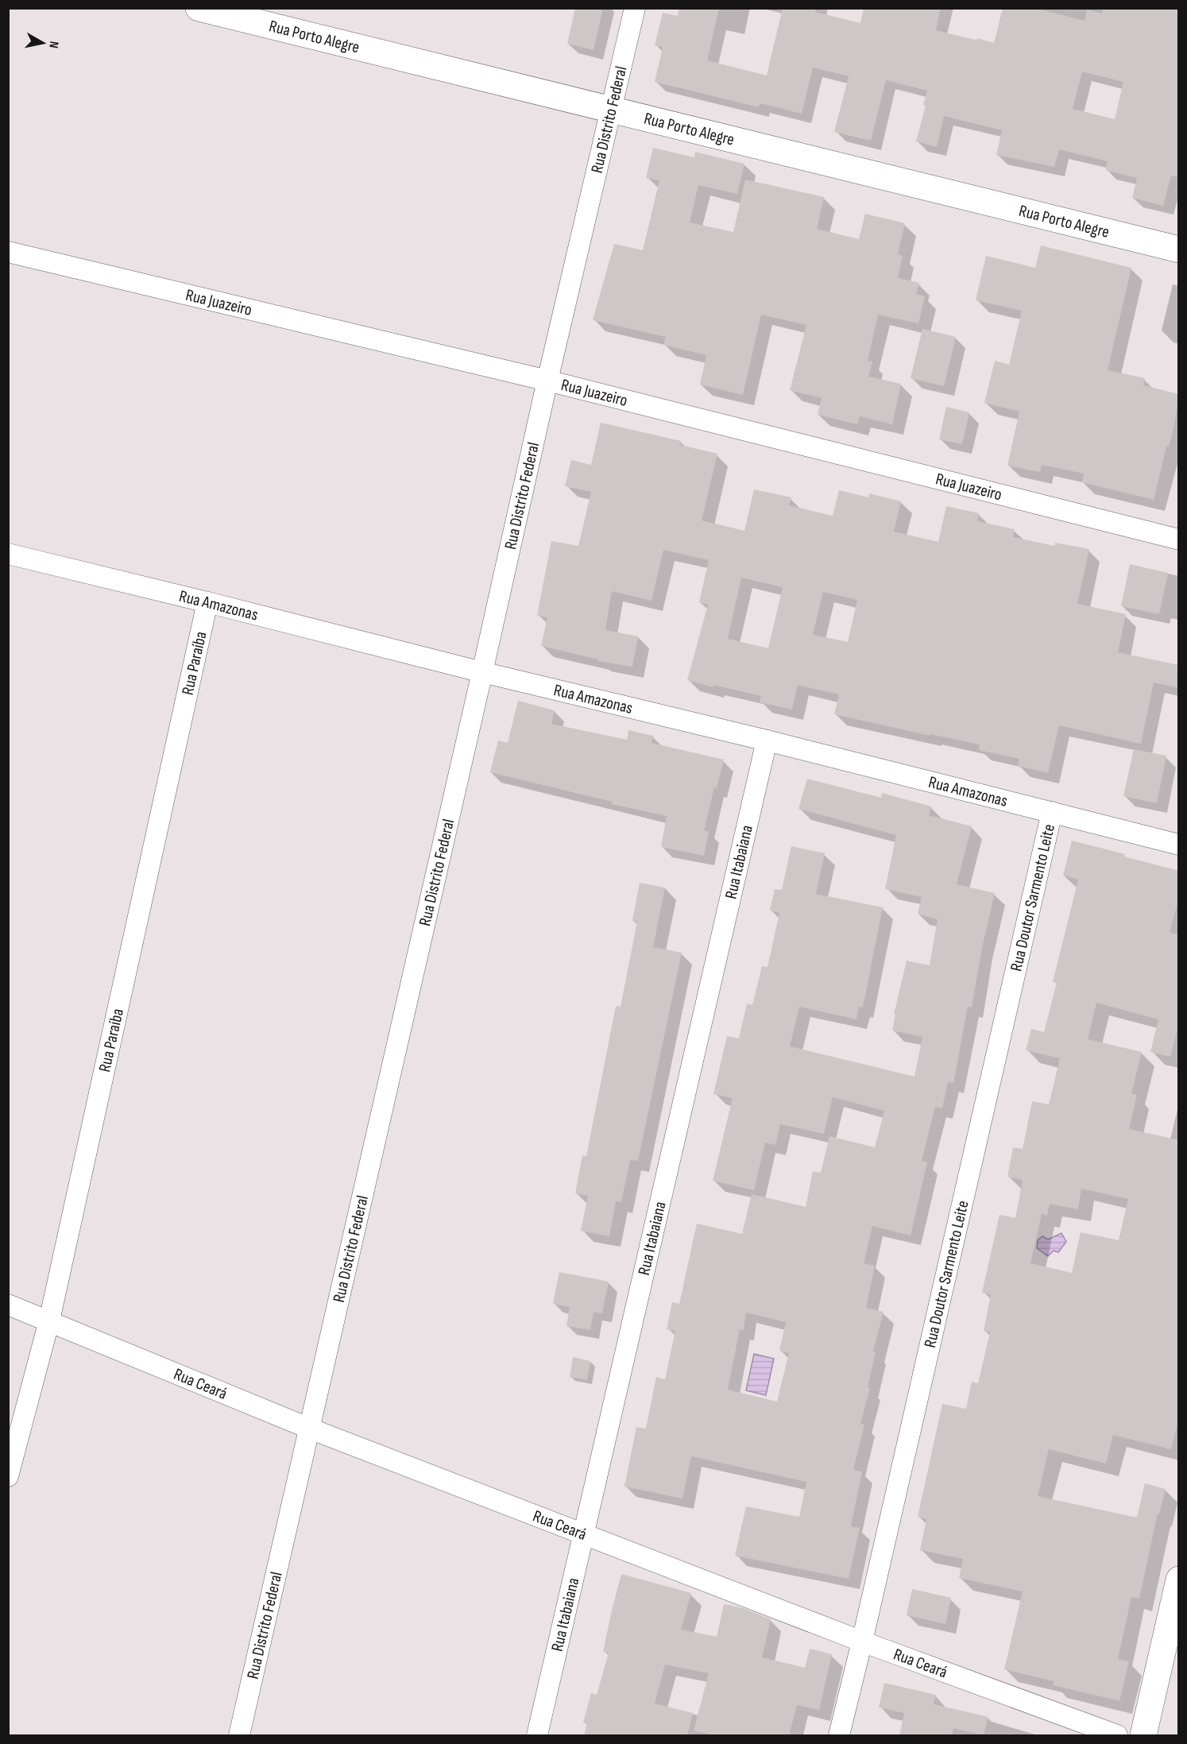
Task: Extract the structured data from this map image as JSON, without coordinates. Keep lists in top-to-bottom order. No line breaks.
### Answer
{"streets":{"street":["Rua Porto Alegre","Rua Distrito Federal","Rua Juazeiro","Rua Amazonas","Rua Paraíba","Rua Itabaiana","Rua Doutor Sarmento Leite","Rua Ceará"]},"crossings":[["Rua Porto Alegre","Rua Distrito Federal"],["Rua Distrito Federal","Rua Juazeiro"],["Rua Distrito Federal","Rua Amazonas"],["Rua Distrito Federal","Rua Ceará"],["Rua Amazonas","Rua Paraíba"],["Rua Amazonas","Rua Itabaiana"],["Rua Amazonas","Rua Doutor Sarmento Leite"],["Rua Paraíba","Rua Ceará"],["Rua Itabaiana","Rua Ceará"],["Rua Doutor Sarmento Leite","Rua Ceará"]],"north":"right"}
